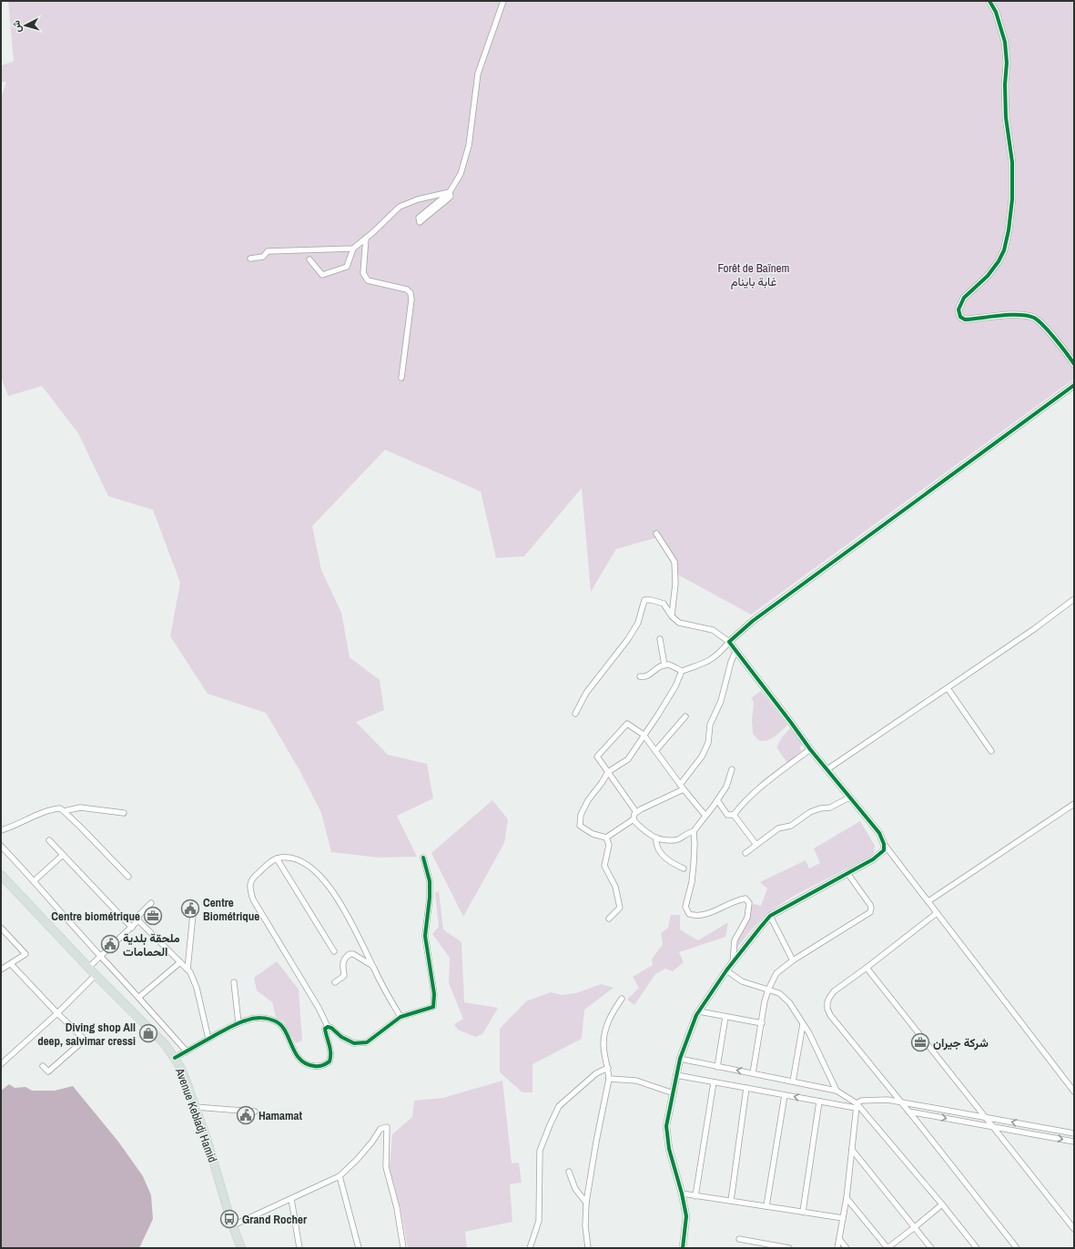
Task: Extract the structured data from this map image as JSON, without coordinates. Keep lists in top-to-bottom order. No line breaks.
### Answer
{"streets":{"main road":["Avenue Kebladj Hamid"]},"parks":["Forêt de Baïnem غابة باينام"],"places":{"public building":["Centre Biométrique","ملحقة بلدية الحمامات","Hamamat"],"office":["Centre biométrique","شركة جيران"],"shop":["Diving shop All deep, salvimar cressi"],"bus stop":["Grand Rocher"]},"north":"left"}
